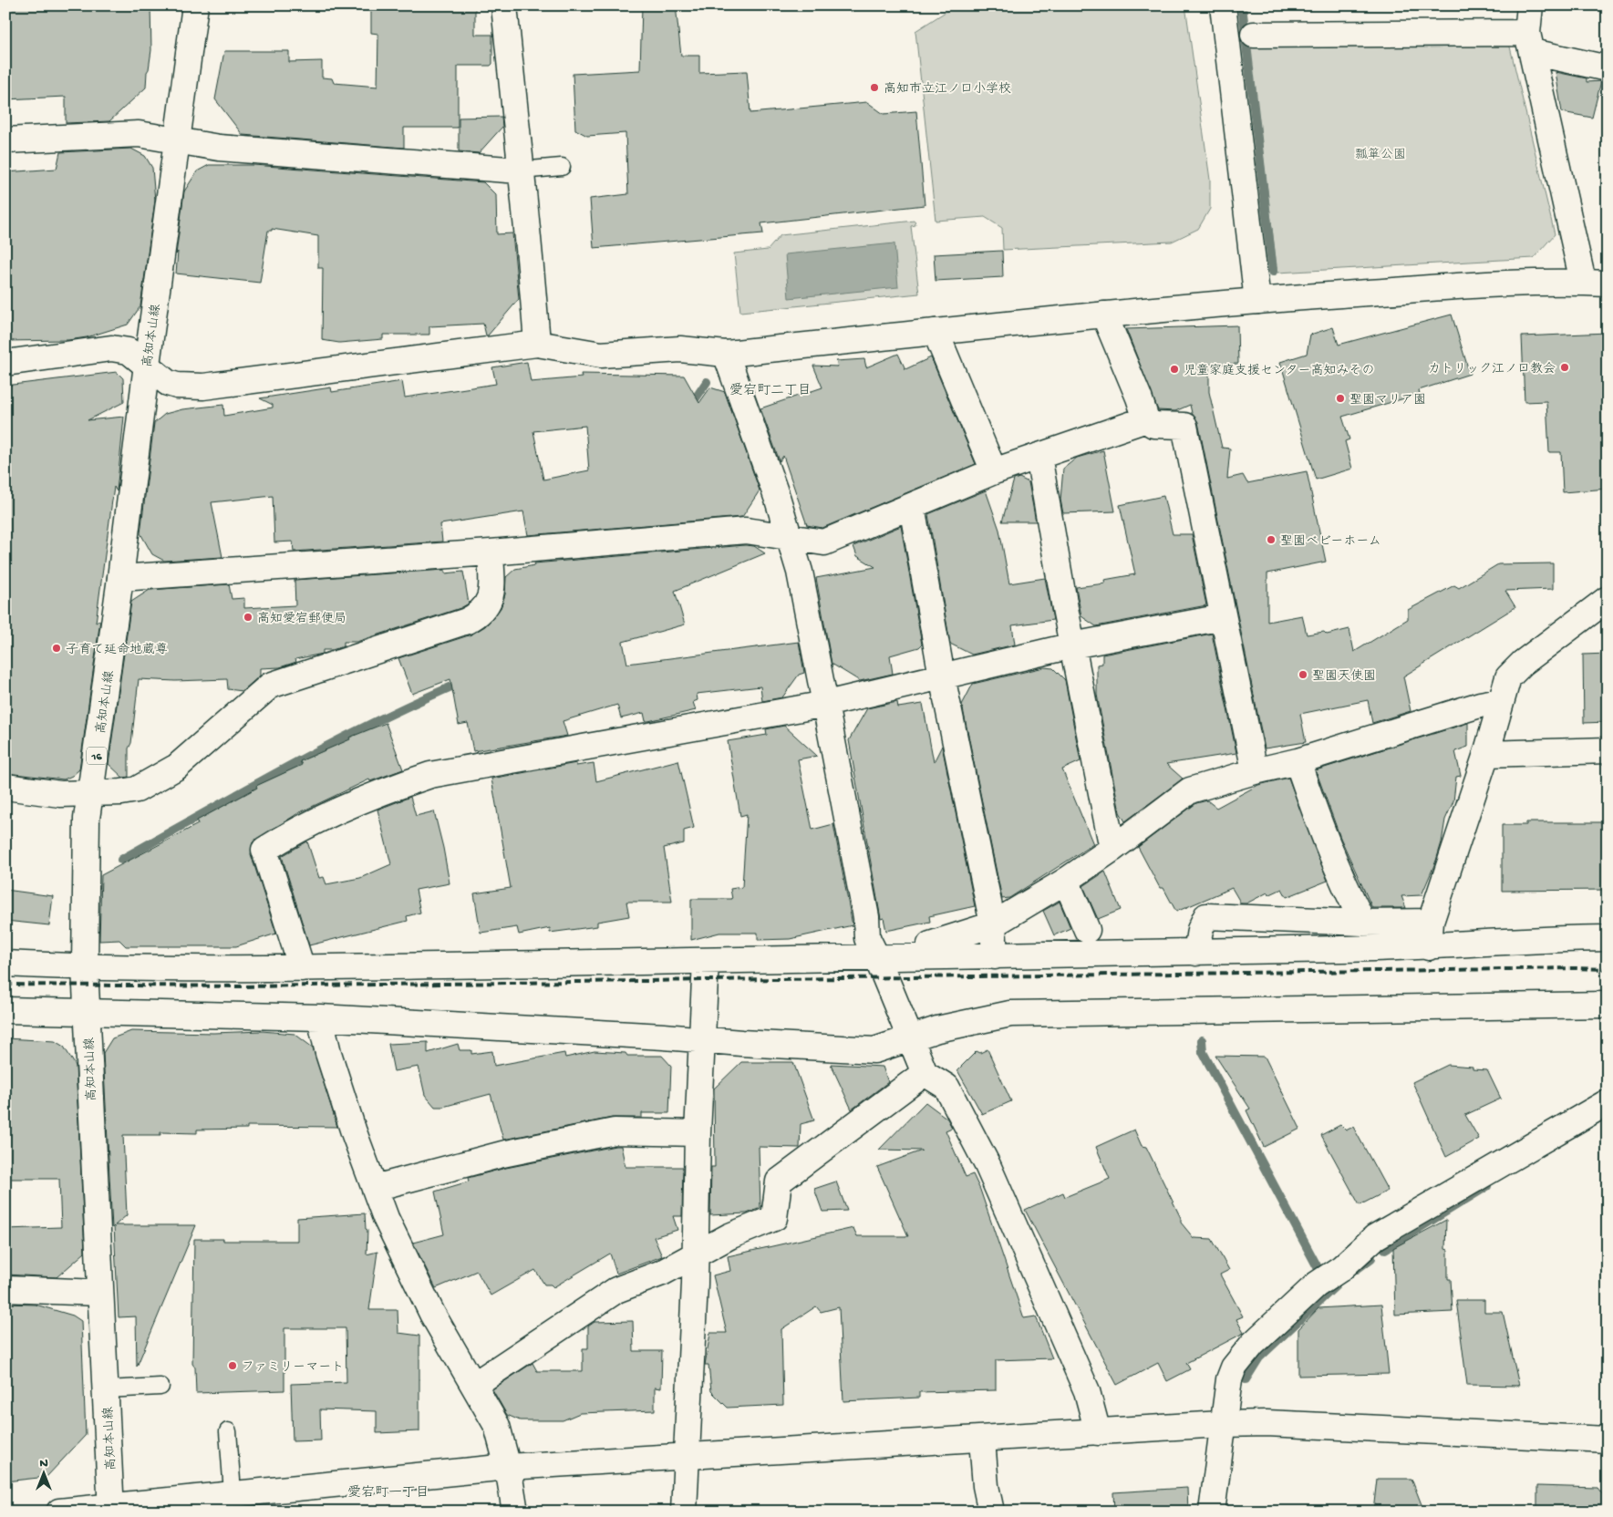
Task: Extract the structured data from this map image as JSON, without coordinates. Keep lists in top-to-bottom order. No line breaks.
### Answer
{"streets":{"street":["高知本山線","16"]},"districts":["愛宕町二丁目","愛宕町一丁目"],"parks":["瓢箪公園"],"places":["高知市立江ノ口小学校","カトリック江ノ口教会","児童家庭支援センター高知みその","聖園マリア園","聖園ベビーホーム","高知愛宕郵便局","子育て延命地蔵尊","聖園天使園","ファミリーマート"],"north":"top"}
